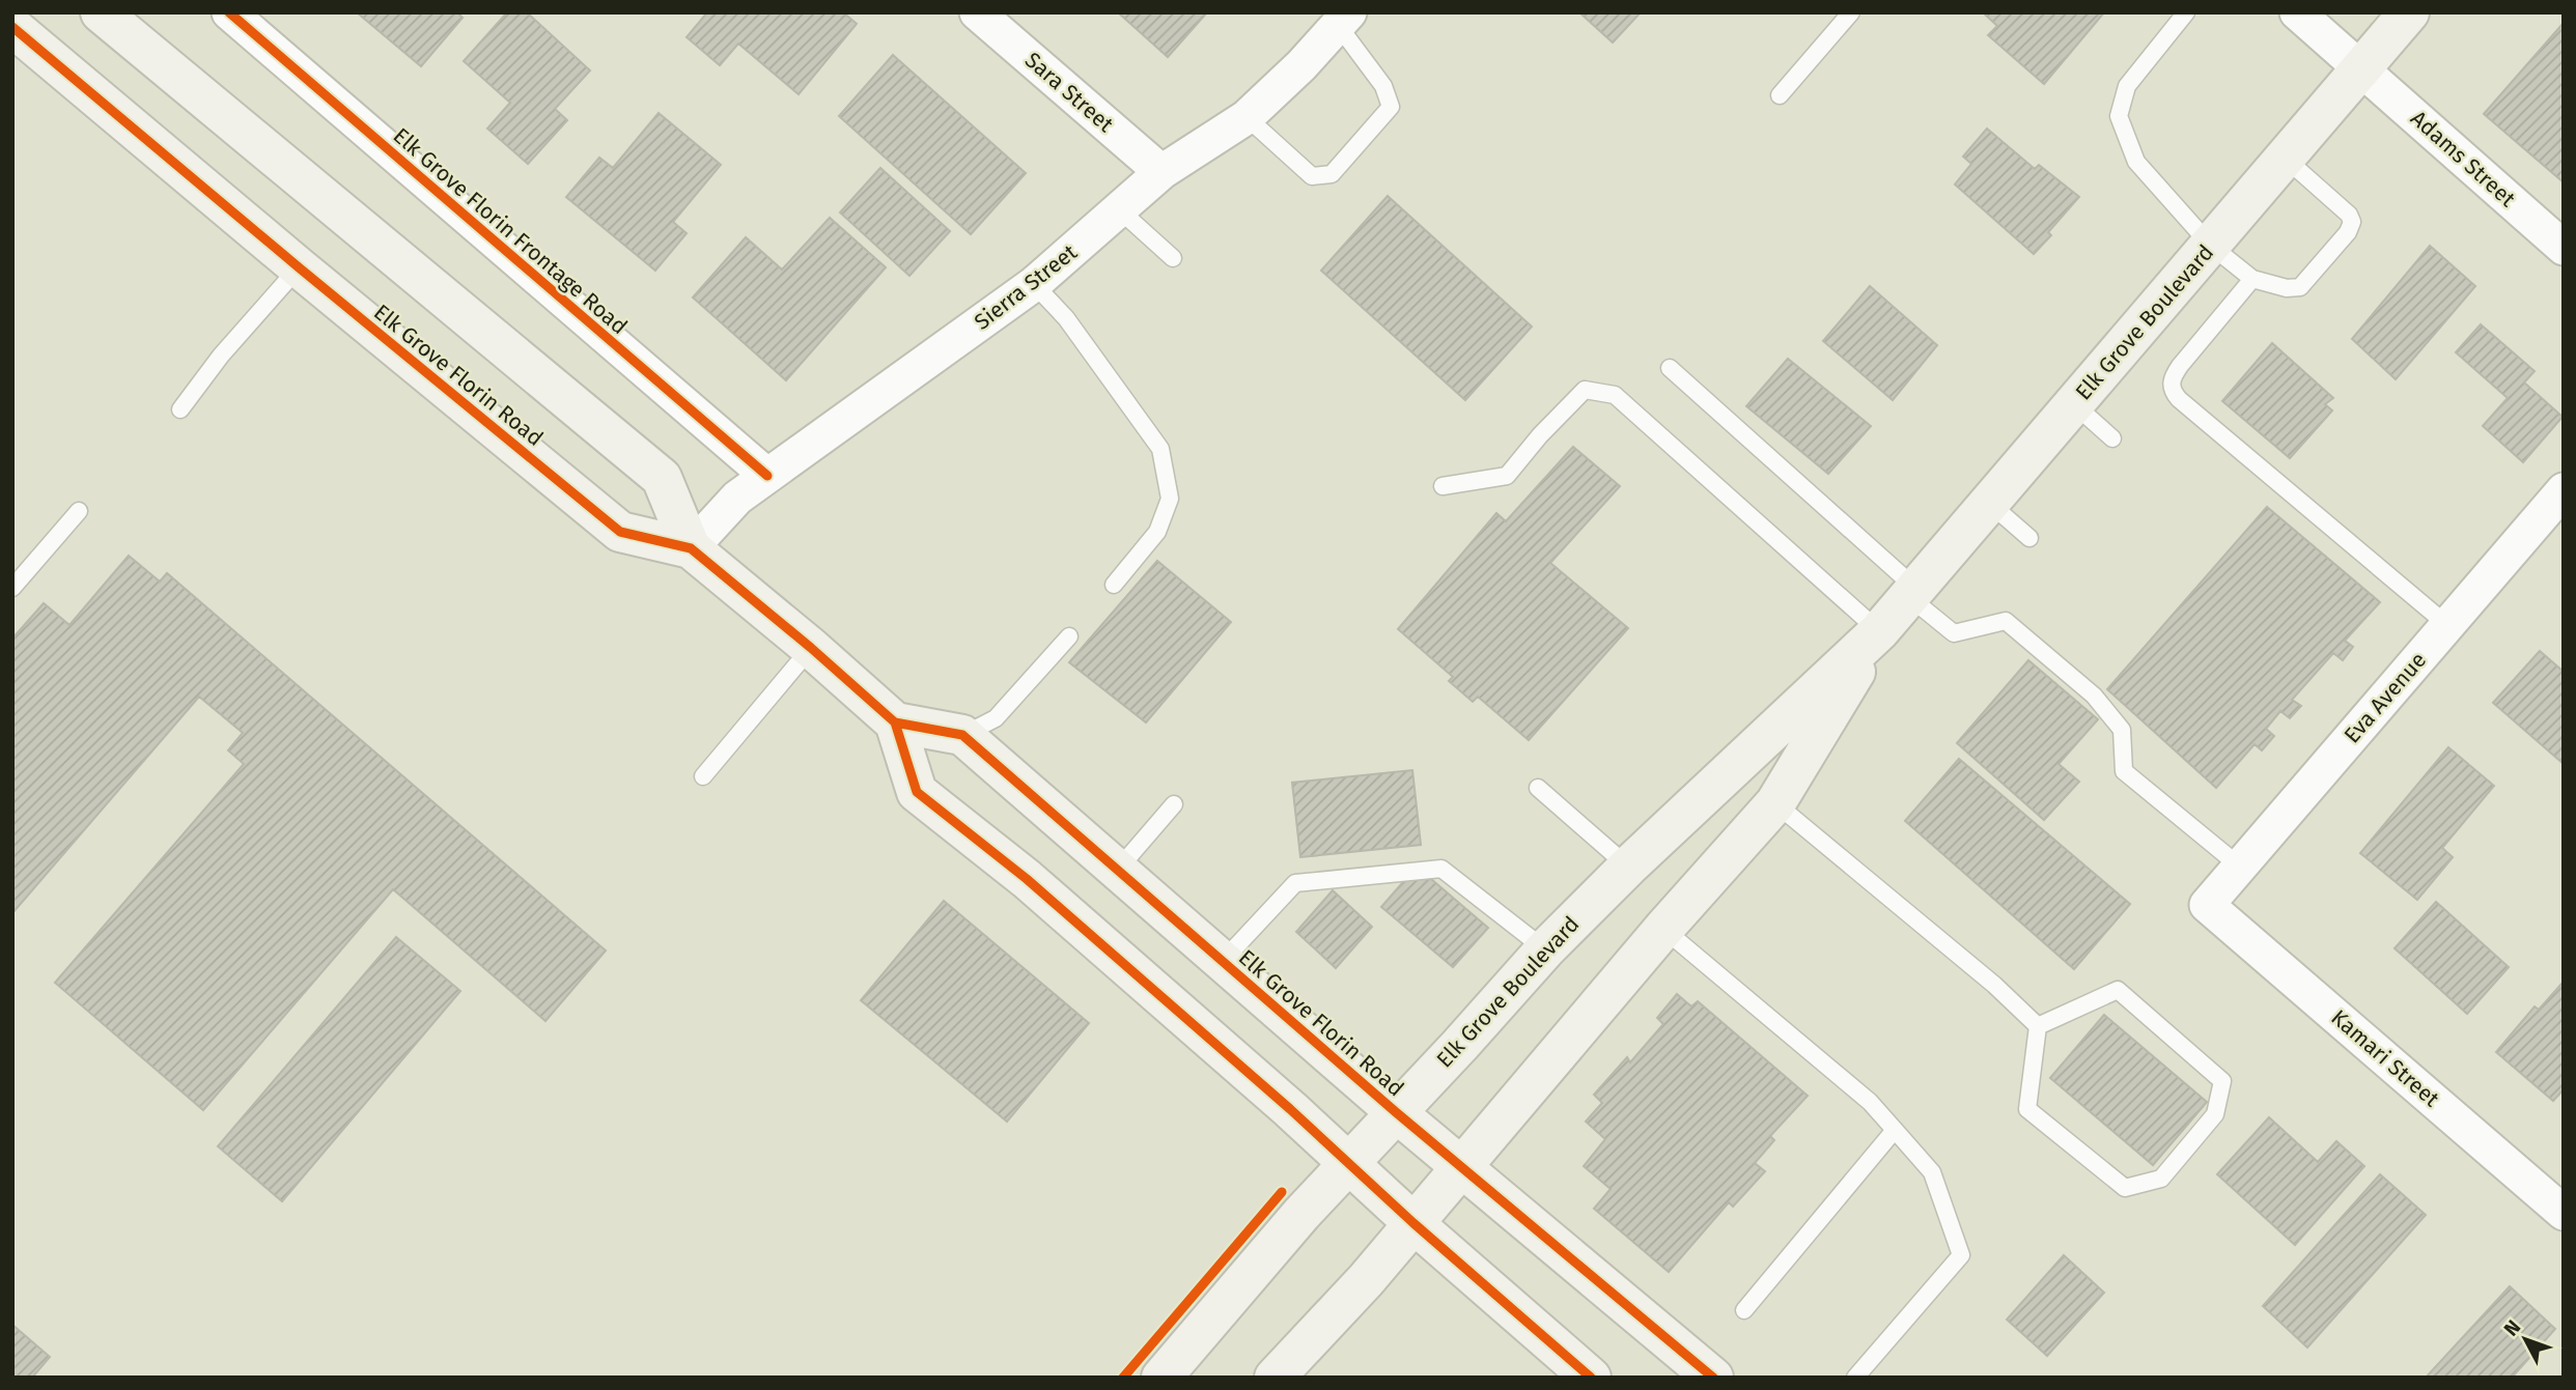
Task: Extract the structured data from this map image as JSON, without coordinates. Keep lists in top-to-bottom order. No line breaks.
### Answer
{"streets":{"main road":["Elk Grove Boulevard","Elk Grove Florin Road"],"street":["Sara Street","Adams Street","Elk Grove Florin Frontage Road","Sierra Street","Eva Avenue","Kamari Street"]},"crossings":[["Sara Street","Sierra Street"],["Adams Street","Elk Grove Boulevard"],["Elk Grove Florin Frontage Road","Sierra Street"],["Sierra Street","Elk Grove Florin Road"],["Elk Grove Boulevard","Elk Grove Florin Road"],["Eva Avenue","Kamari Street"]],"north":"top left"}
